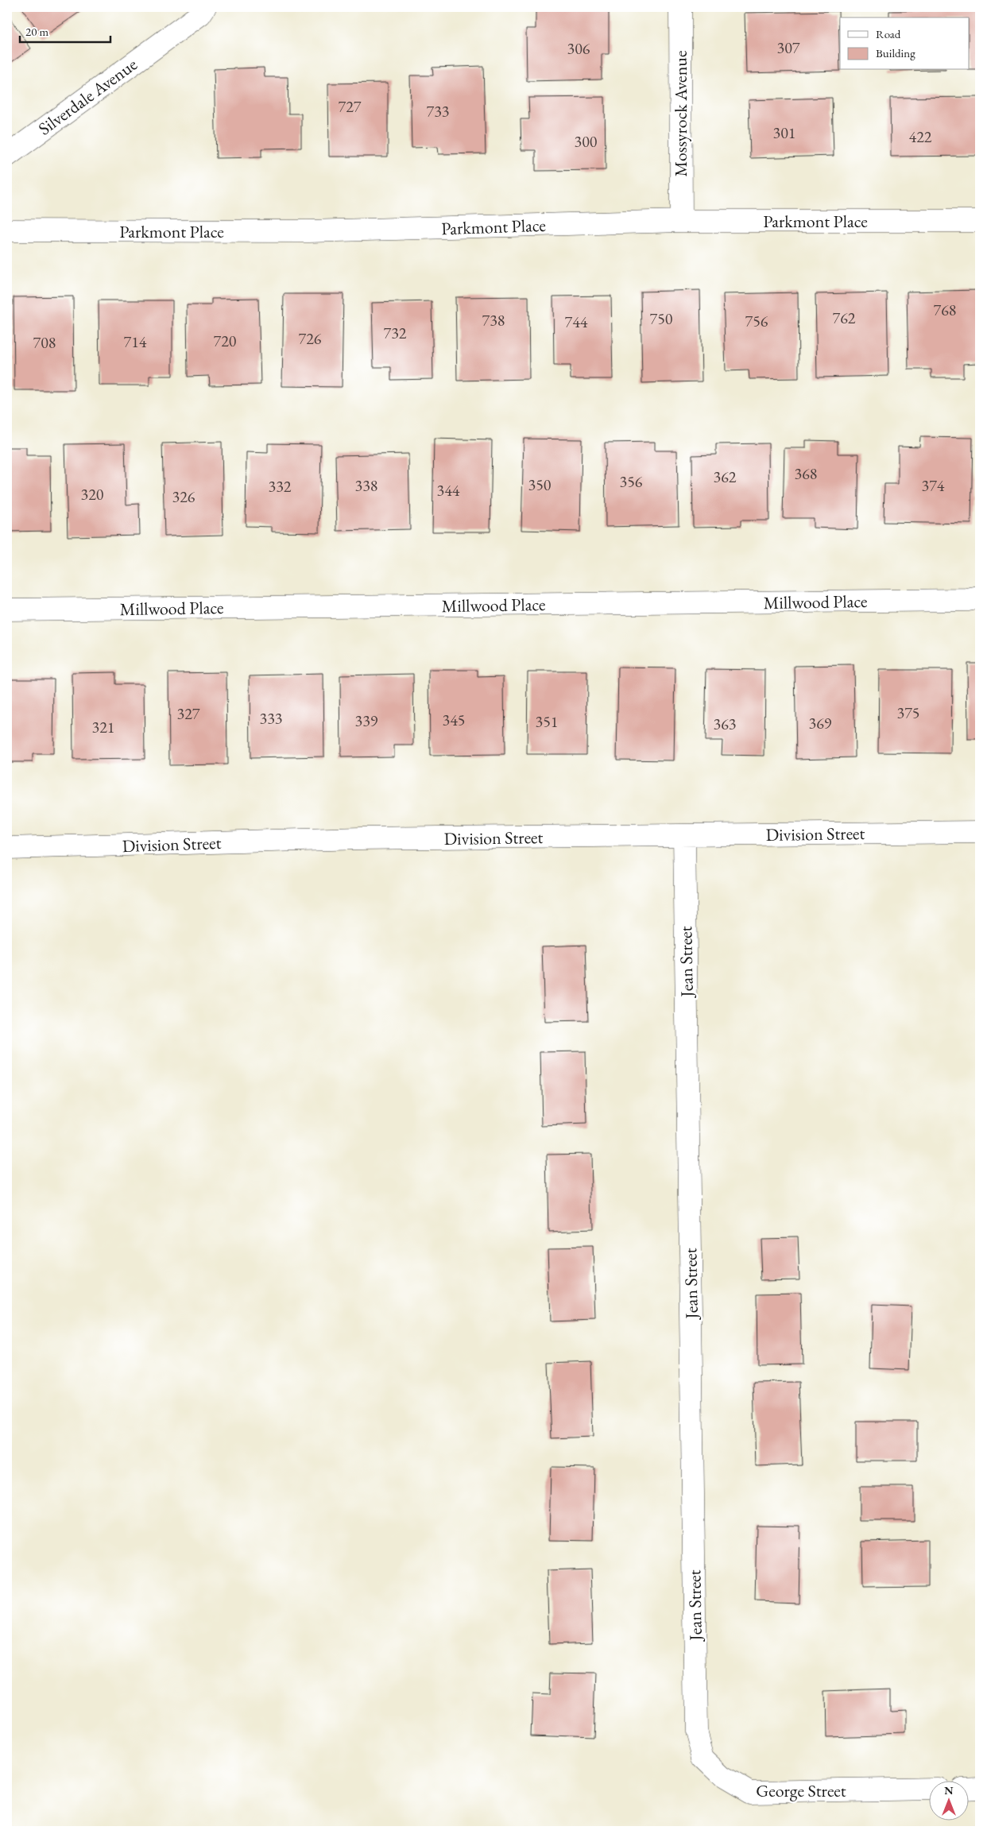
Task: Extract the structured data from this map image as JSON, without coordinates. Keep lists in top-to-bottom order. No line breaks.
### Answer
{"streets":{"street":["Silverdale Avenue","Mossyrock Avenue","Parkmont Place","Millwood Place","Division Street","Jean Street","George Street"]},"crossings":[["Mossyrock Avenue","Parkmont Place"],["Division Street","Jean Street"],["Jean Street","George Street"]],"house_numbers":["307","306","727","733","301","422","300","768","762","750","738","756","744","732","726","720","714","708","368","362","356","350","338","374","332","344","320","326","375","327","333","345","339","351","369","363","321"],"legend":["Road","Building"],"scale_bar":"20 m","north":"top"}
